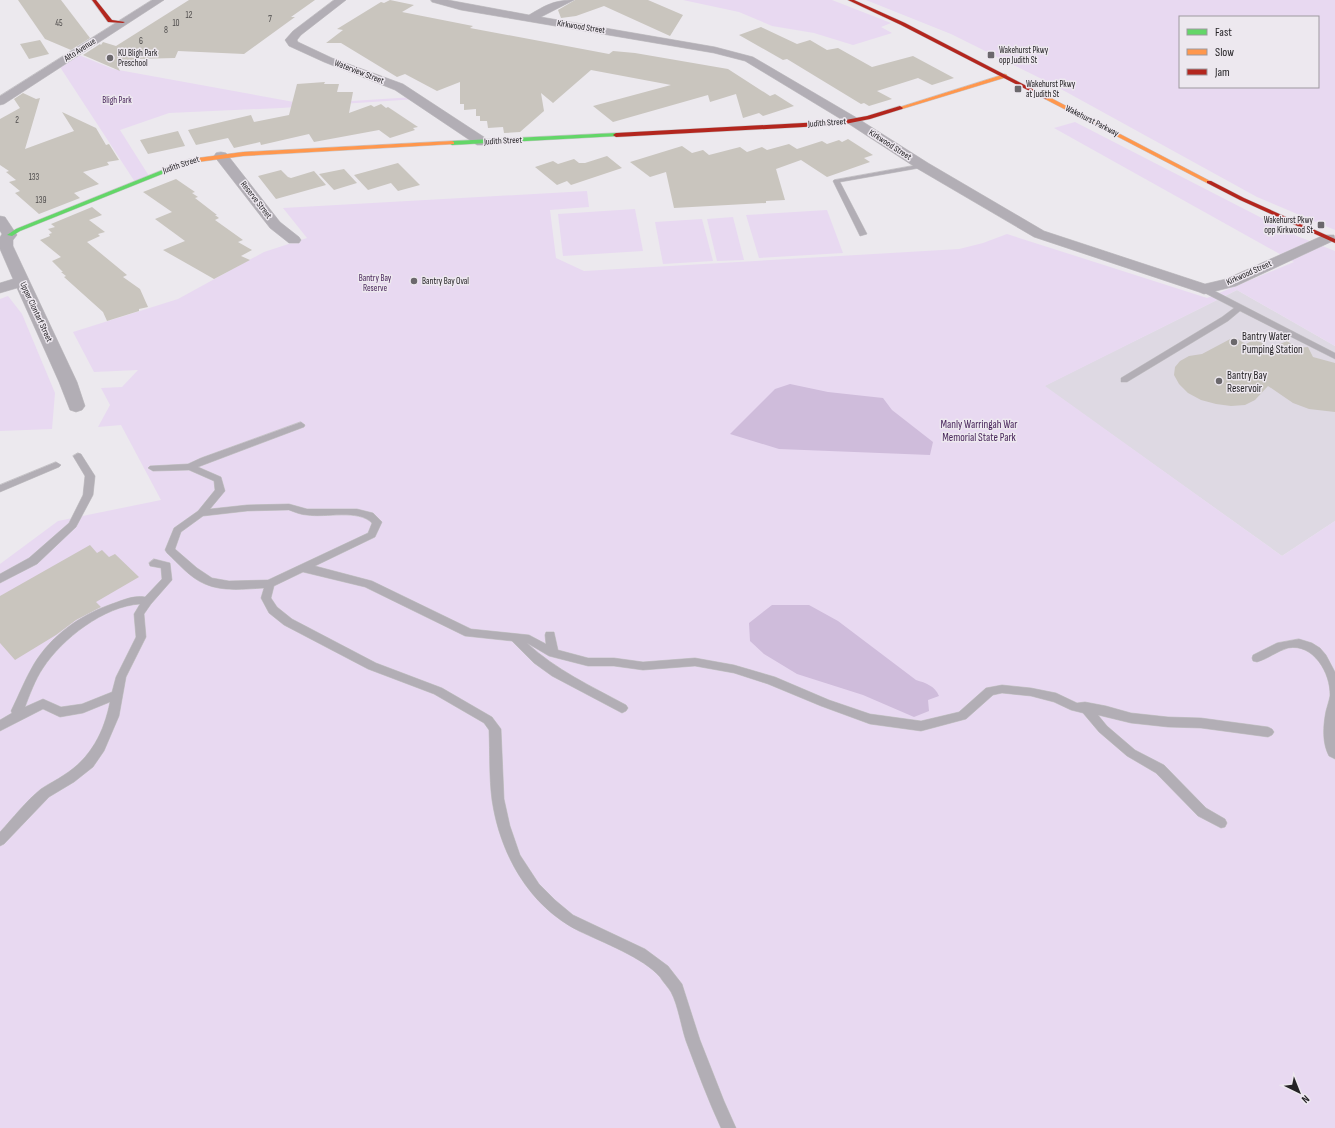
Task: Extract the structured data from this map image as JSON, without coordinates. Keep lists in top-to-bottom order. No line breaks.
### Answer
{"streets":{"street":["Kirkwood Street","Alto Avenue","Waterview Street","Wakehurst Parkway","Judith Street","Reserve Street","Upper Clontarf Street"]},"crossings":[["Kirkwood Street","Wakehurst Parkway"],["Kirkwood Street","Judith Street"],["Waterview Street","Judith Street"],["Wakehurst Parkway","Judith Street"],["Judith Street","Reserve Street"],["Judith Street","Upper Clontarf Street"]],"parks":["Bligh Park","Bantry Bay Reserve","Manly Warringah War Memorial State Park"],"places":{"transit":["Wakehurst Pkwy opp Judith St","Wakehurst Pkwy at Judith St","Wakehurst Pkwy opp Kirkwood St"],"other":["KU Bligh Park Preschool","Bantry Bay Oval","Bantry Water Pumping Station","Bantry Bay Reservoir"]},"house_numbers":["12","7","45","10","8","6","2","133","139"],"legend":["Fast","Slow","Jam"],"north":"bottom right"}
